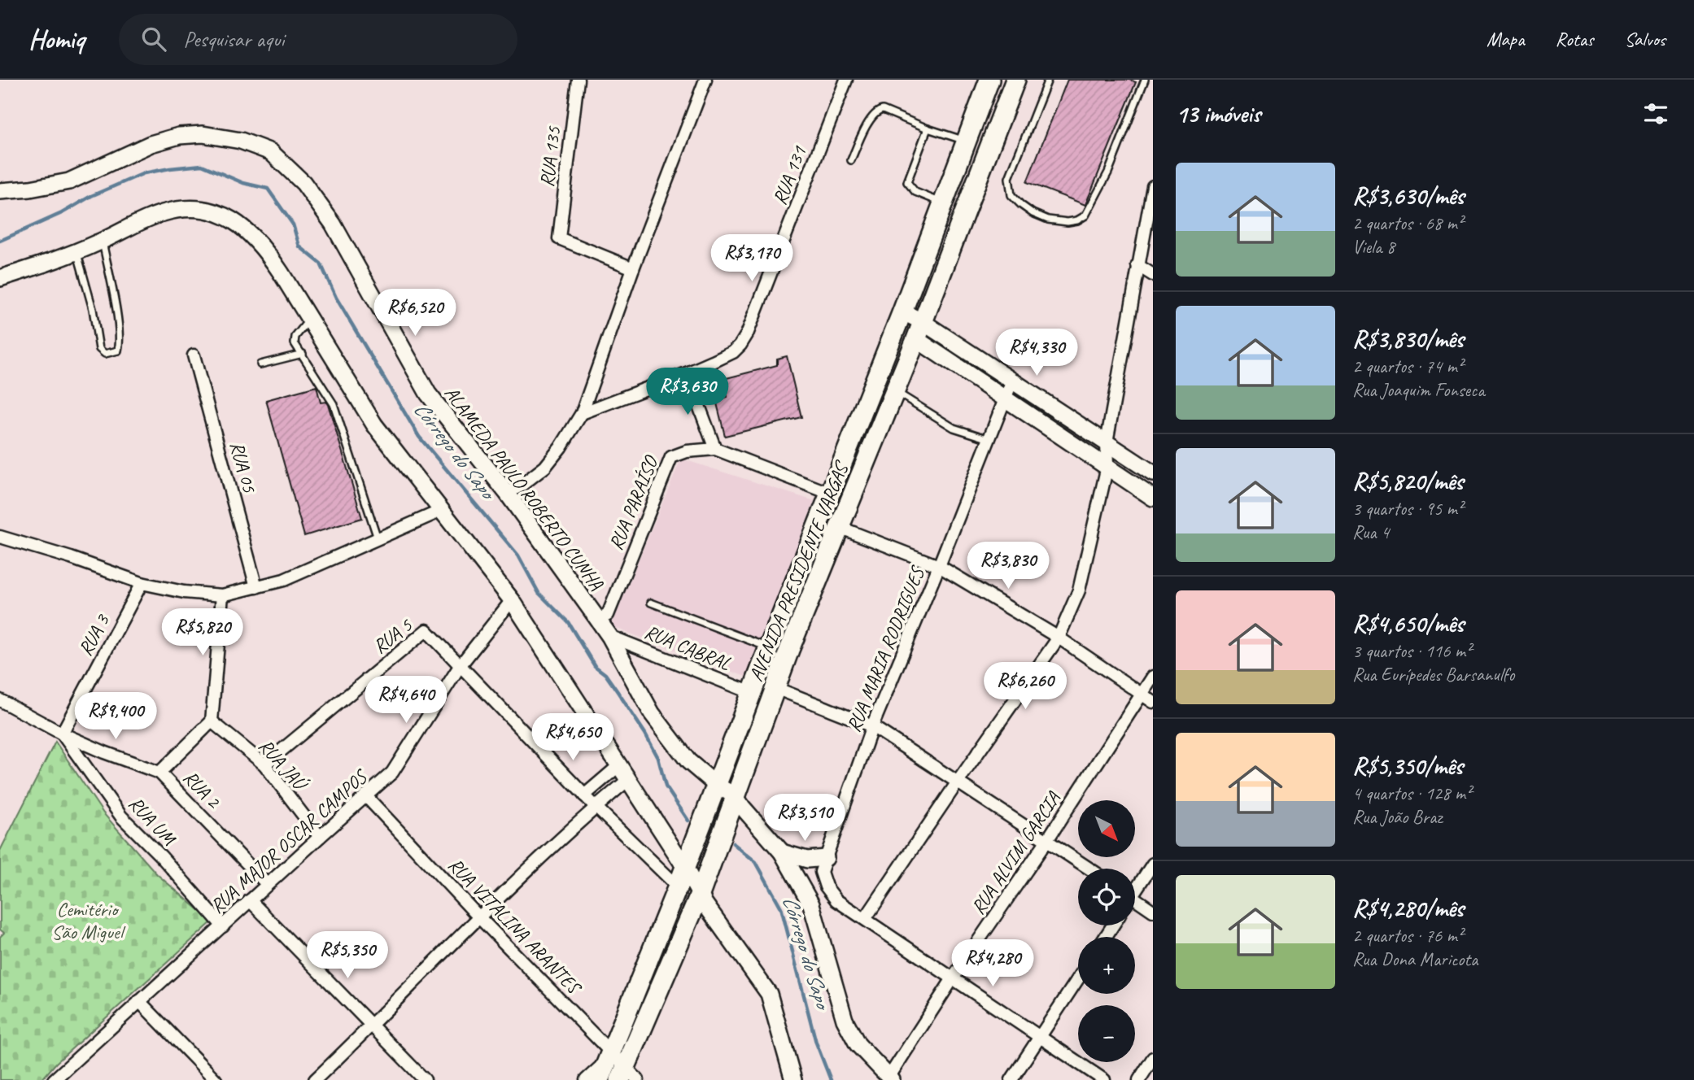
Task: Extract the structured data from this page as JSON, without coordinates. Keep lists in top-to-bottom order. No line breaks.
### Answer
{"streets":{"main road":["AVENIDA PRESIDENTE VARGAS"],"street":["RUA 135","RUA 131","RUA 05","ALAMEDA PAULO ROBERTO CUNHA","RUA PARAÍSO","RUA 3","RUA 5","RUA CABRAL","RUA MARIA RODRIGUES","RUA JAÚ","RUA 2","RUA UM","RUA MAJOR OSCAR CAMPOS","RUA ALVIM GARCIA","RUA VITALINA ARANTES"]},"crossings":[["ALAMEDA PAULO ROBERTO CUNHA","RUA PARAÍSO"],["ALAMEDA PAULO ROBERTO CUNHA","AVENIDA PRESIDENTE VARGAS"],["ALAMEDA PAULO ROBERTO CUNHA","RUA CABRAL"],["ALAMEDA PAULO ROBERTO CUNHA","RUA ALVIM GARCIA"],["RUA PARAÍSO","AVENIDA PRESIDENTE VARGAS"],["AVENIDA PRESIDENTE VARGAS","RUA CABRAL"],["AVENIDA PRESIDENTE VARGAS","RUA VITALINA ARANTES"],["RUA 3","RUA 2"],["RUA 3","RUA UM"],["RUA 5","RUA JAÚ"],["RUA 5","RUA MAJOR OSCAR CAMPOS"],["RUA MARIA RODRIGUES","RUA ALVIM GARCIA"],["RUA JAÚ","RUA MAJOR OSCAR CAMPOS"],["RUA 2","RUA UM"],["RUA 2","RUA MAJOR OSCAR CAMPOS"],["RUA UM","RUA MAJOR OSCAR CAMPOS"],["RUA MAJOR OSCAR CAMPOS","RUA VITALINA ARANTES"]],"water":["Córrego do Sapo"],"parks":["Cemitério São Miguel"],"north":"bottom right","page":{"header":"Homiq","search":"Pesquisar aqui","nav":["Mapa","Rotas","Salvos"],"heading":"13 imóveis","list":[{"name":"R$3,630/mês","note":"2 quartos · 68 m² · Viela 8"},{"name":"R$3,830/mês","note":"2 quartos · 74 m² · Rua Joaquim Fonseca"},{"name":"R$5,820/mês","note":"3 quartos · 95 m² · Rua 4"},{"name":"R$4,650/mês","note":"3 quartos · 116 m² · Rua Eurípedes Barsanulfo"},{"name":"R$5,350/mês","note":"4 quartos · 128 m² · Rua João Braz"},{"name":"R$4,280/mês","note":"2 quartos · 76 m² · Rua Dona Maricota"}],"price":["R$3,170","R$6,520","R$4,330","R$3,630","R$3,830","R$5,820","R$6,260","R$4,640","R$9,400","R$4,650","R$3,510","R$5,350","R$4,280"],"map_buttons":["+","−"]}}
